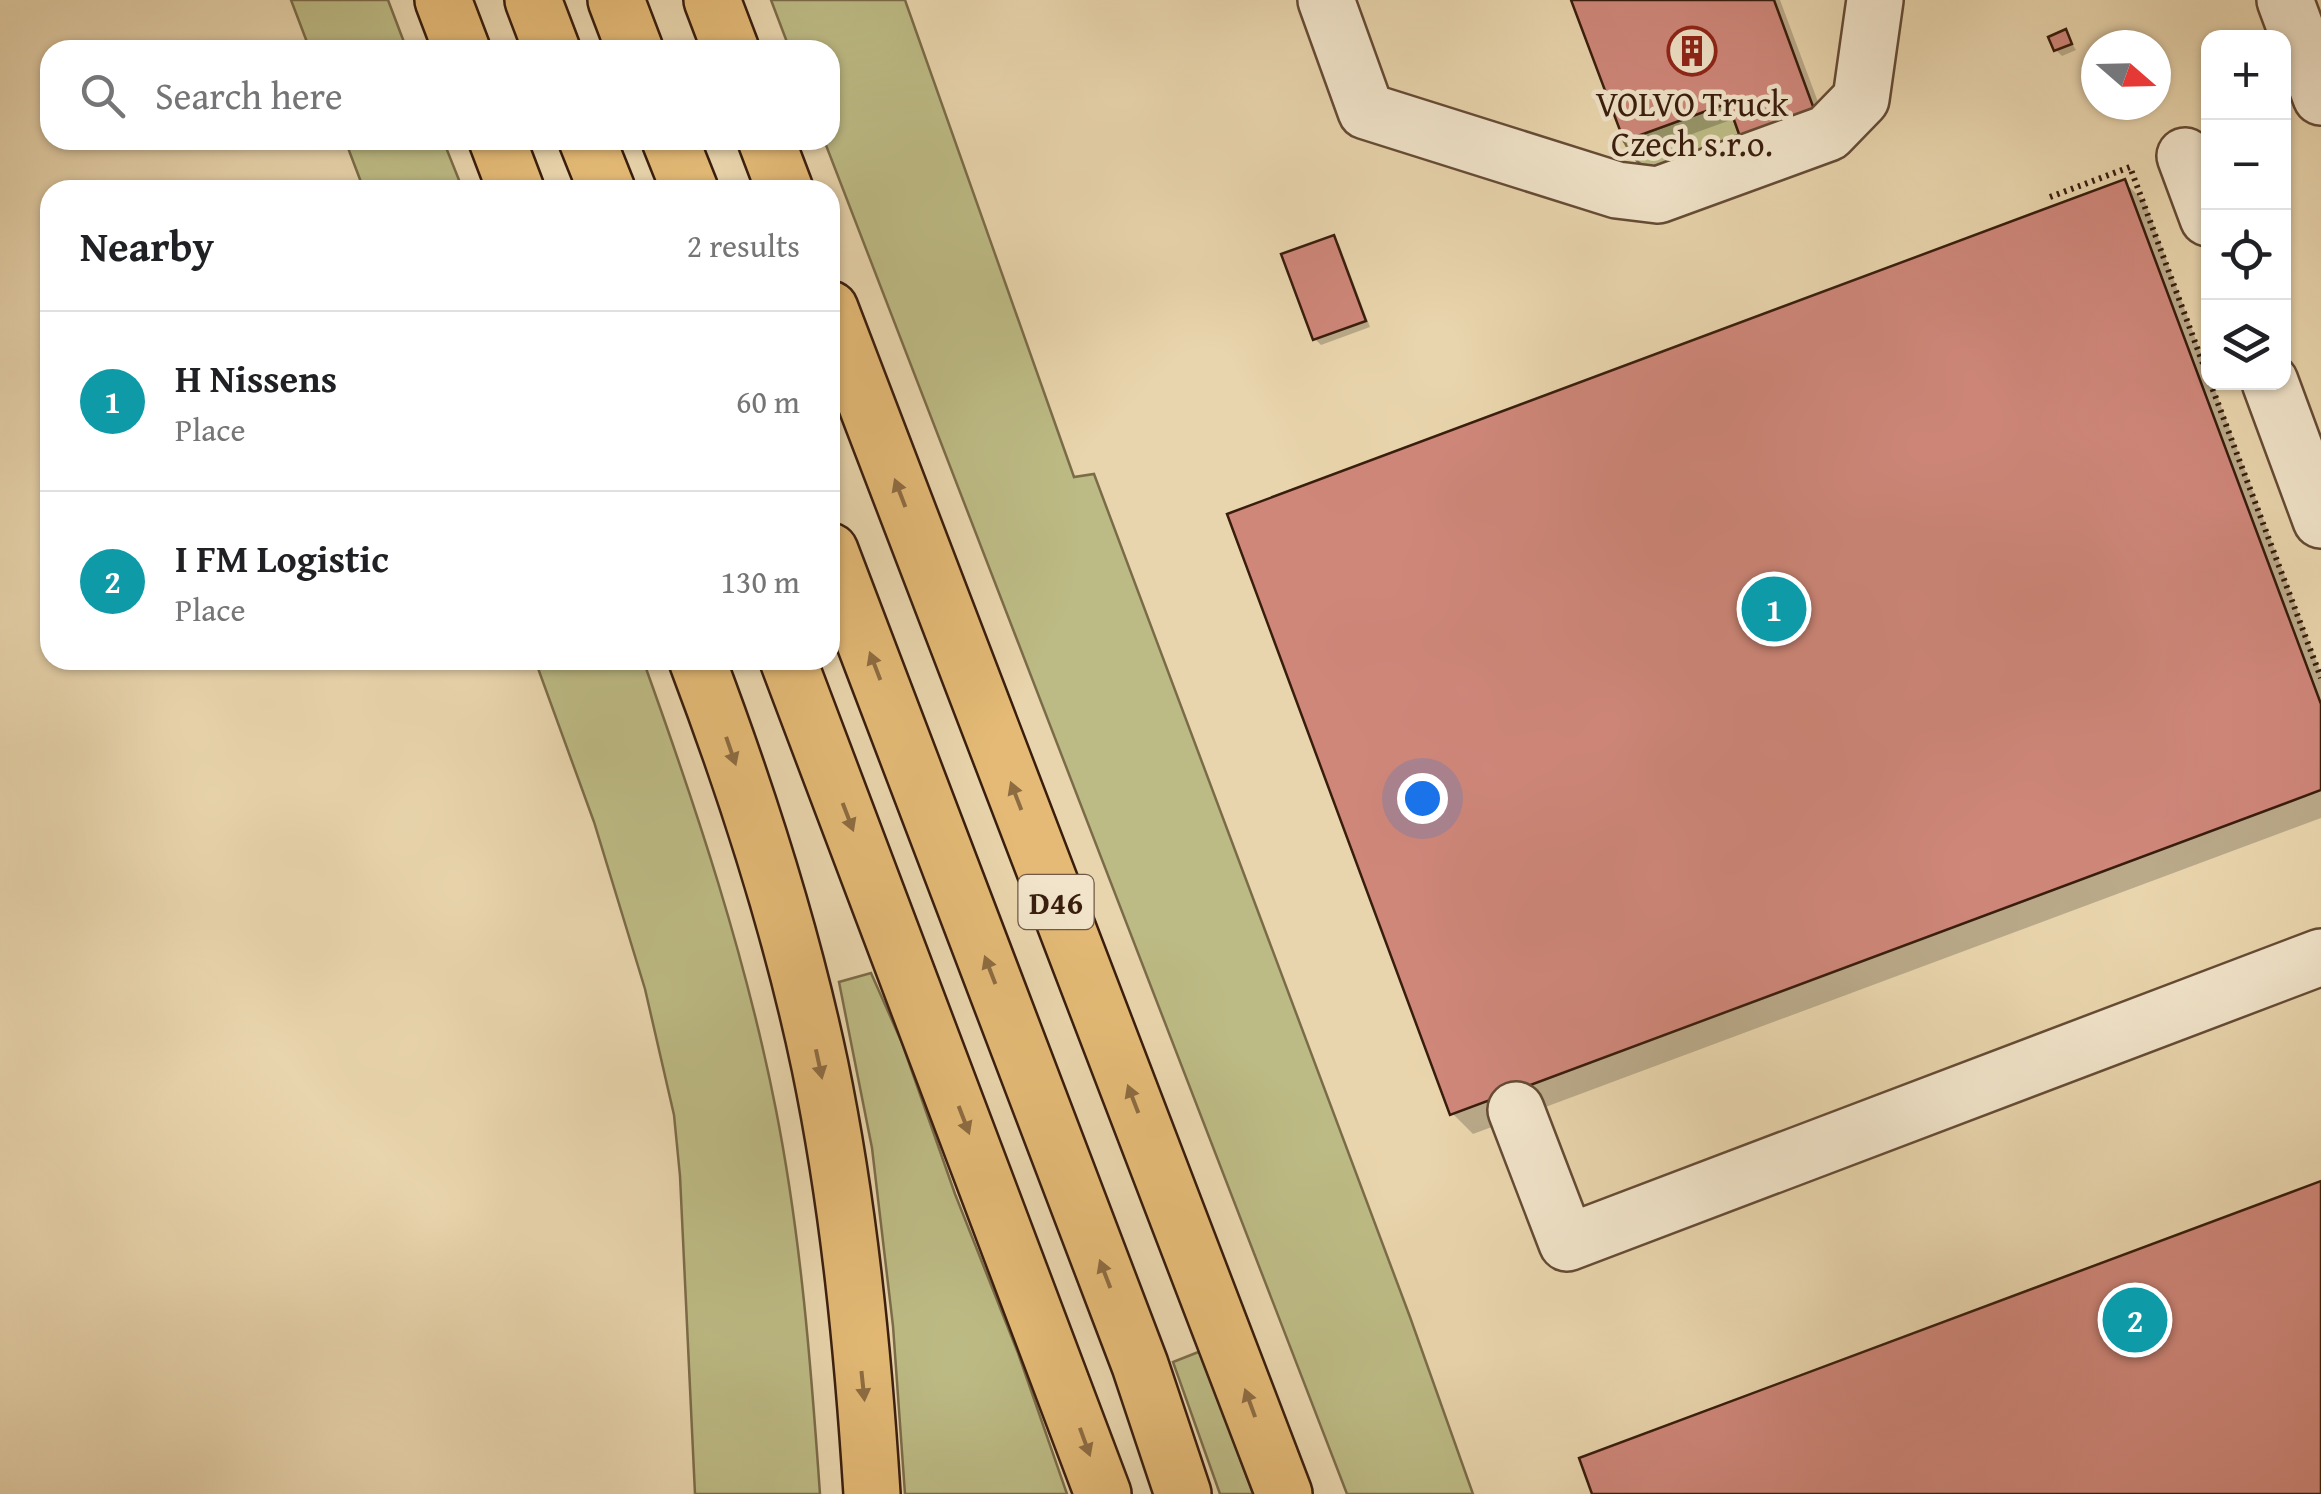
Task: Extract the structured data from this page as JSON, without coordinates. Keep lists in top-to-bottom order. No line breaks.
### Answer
{"streets":{"highway":["D46"]},"places":{"building":["VOLVO Truck Czech s.r.o."]},"north":"right","page":{"map_buttons":["+","−"],"search":"Search here","heading":["Nearby","2 results"],"list":[{"mark":"1","name":"H Nissens","note":"Place","value":"60 m"},{"mark":"2","name":"I FM Logistic","note":"Place","value":"130 m"}],"pins":["1","2"]}}
